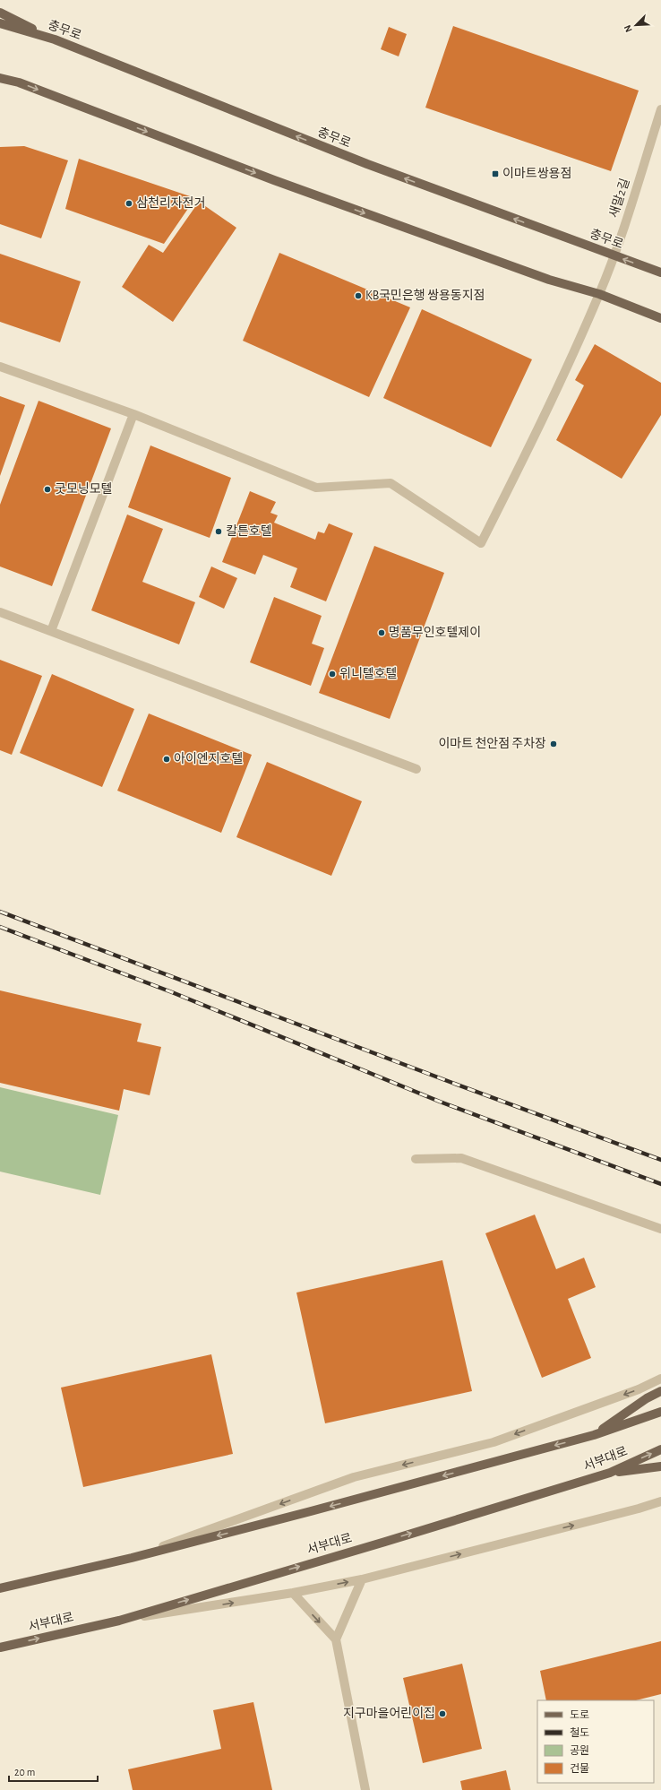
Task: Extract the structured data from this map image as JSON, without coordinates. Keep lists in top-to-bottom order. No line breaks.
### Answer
{"streets":{"main road":["충무로","서부대로"],"street":["새말2길"]},"crossings":[["충무로","새말2길"]],"places":{"transit":["이마트쌍용점"],"other":["삼천리자전거","KB국민은행 쌍용동지점","굿모닝모텔","칼튼호텔","명품무인호텔제이","위니텔호텔","이마트 천안점 주차장","아이엔지호텔","지구마을어린이집"]},"legend":["도로","철도","공원","건물"],"scale_bar":"20 m","north":"bottom left"}
